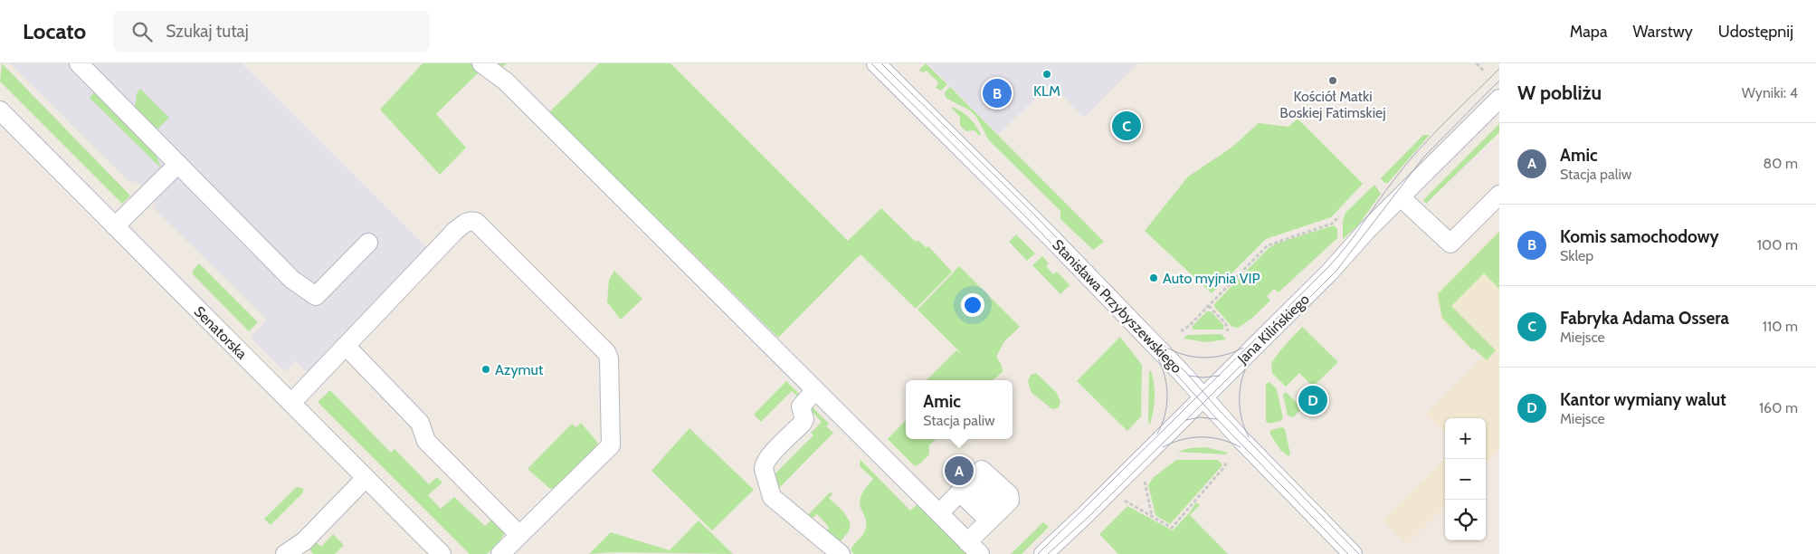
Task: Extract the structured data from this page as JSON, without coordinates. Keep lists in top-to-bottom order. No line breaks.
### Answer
{"streets":{"street":["Stanisława Przybyszewskiego","Jana Kilińskiego","Senatorska"]},"crossings":[["Stanisława Przybyszewskiego","Jana Kilińskiego"]],"places":["KLM","Kościół Matki Boskiej Fatimskiej","Auto myjnia VIP","Azymut"],"page":{"header":"Locato","search":"Szukaj tutaj","nav":["Mapa","Warstwy","Udostępnij"],"heading":["W pobliżu","Wyniki: 4"],"pins":["B","C","D","A"],"list":[{"mark":"A","name":"Amic","note":"Stacja paliw","value":"80 m"},{"mark":"B","name":"Komis samochodowy","note":"Sklep","value":"100 m"},{"mark":"C","name":"Fabryka Adama Ossera","note":"Miejsce","value":"110 m"},{"mark":"D","name":"Kantor wymiany walut","note":"Miejsce","value":"160 m"}],"popup":["Amic","Stacja paliw"],"map_buttons":["+","−"]}}
